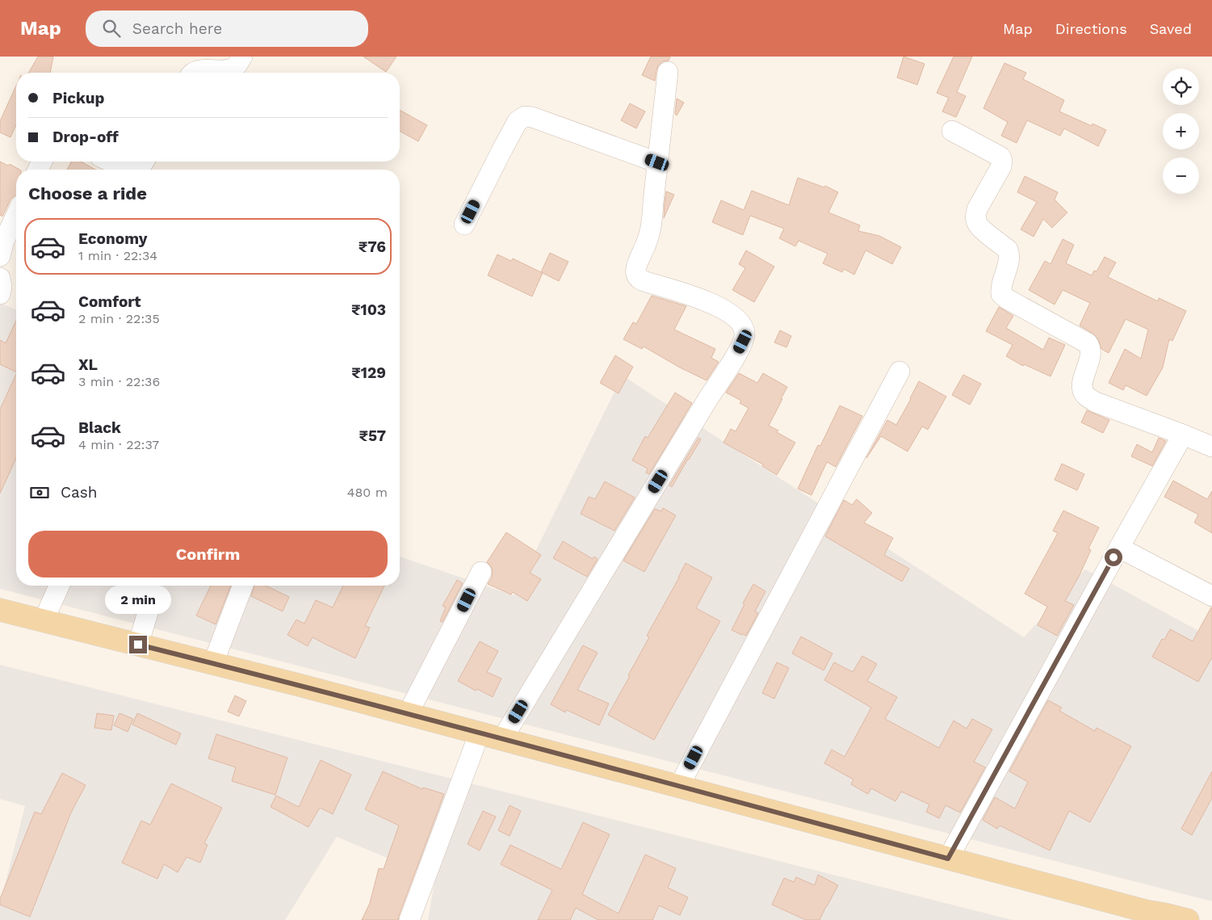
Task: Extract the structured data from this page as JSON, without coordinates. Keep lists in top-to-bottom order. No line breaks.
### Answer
{"page":{"header":"Map","search":"Search here","nav":["Map","Directions","Saved"],"map_buttons":["+","−"],"banner":["Pickup","Drop-off"],"heading":"Choose a ride","list":[{"name":"Economy","note":"1 min · 22:34","value":"₹76"},{"name":"Comfort","note":"2 min · 22:35","value":"₹103"},{"name":"XL","note":"3 min · 22:36","value":"₹129"},{"name":"Black","note":"4 min · 22:37","value":"₹57"}],"pay":["Cash","480 m"],"buttons":"Confirm","bubble":"2 min"}}
